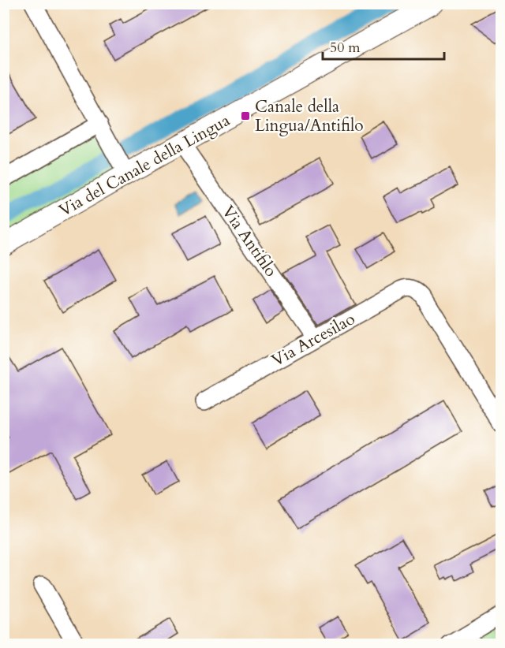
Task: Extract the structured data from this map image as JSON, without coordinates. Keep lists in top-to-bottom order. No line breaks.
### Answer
{"streets":{"street":["Via del Canale della Lingua","Via Antifilo","Via Arcesilao"]},"crossings":[["Via del Canale della Lingua","Via Antifilo"],["Via Antifilo","Via Arcesilao"]],"places":{"transit":["Canale della Lingua/Antifilo"]},"scale_bar":"50 m"}
